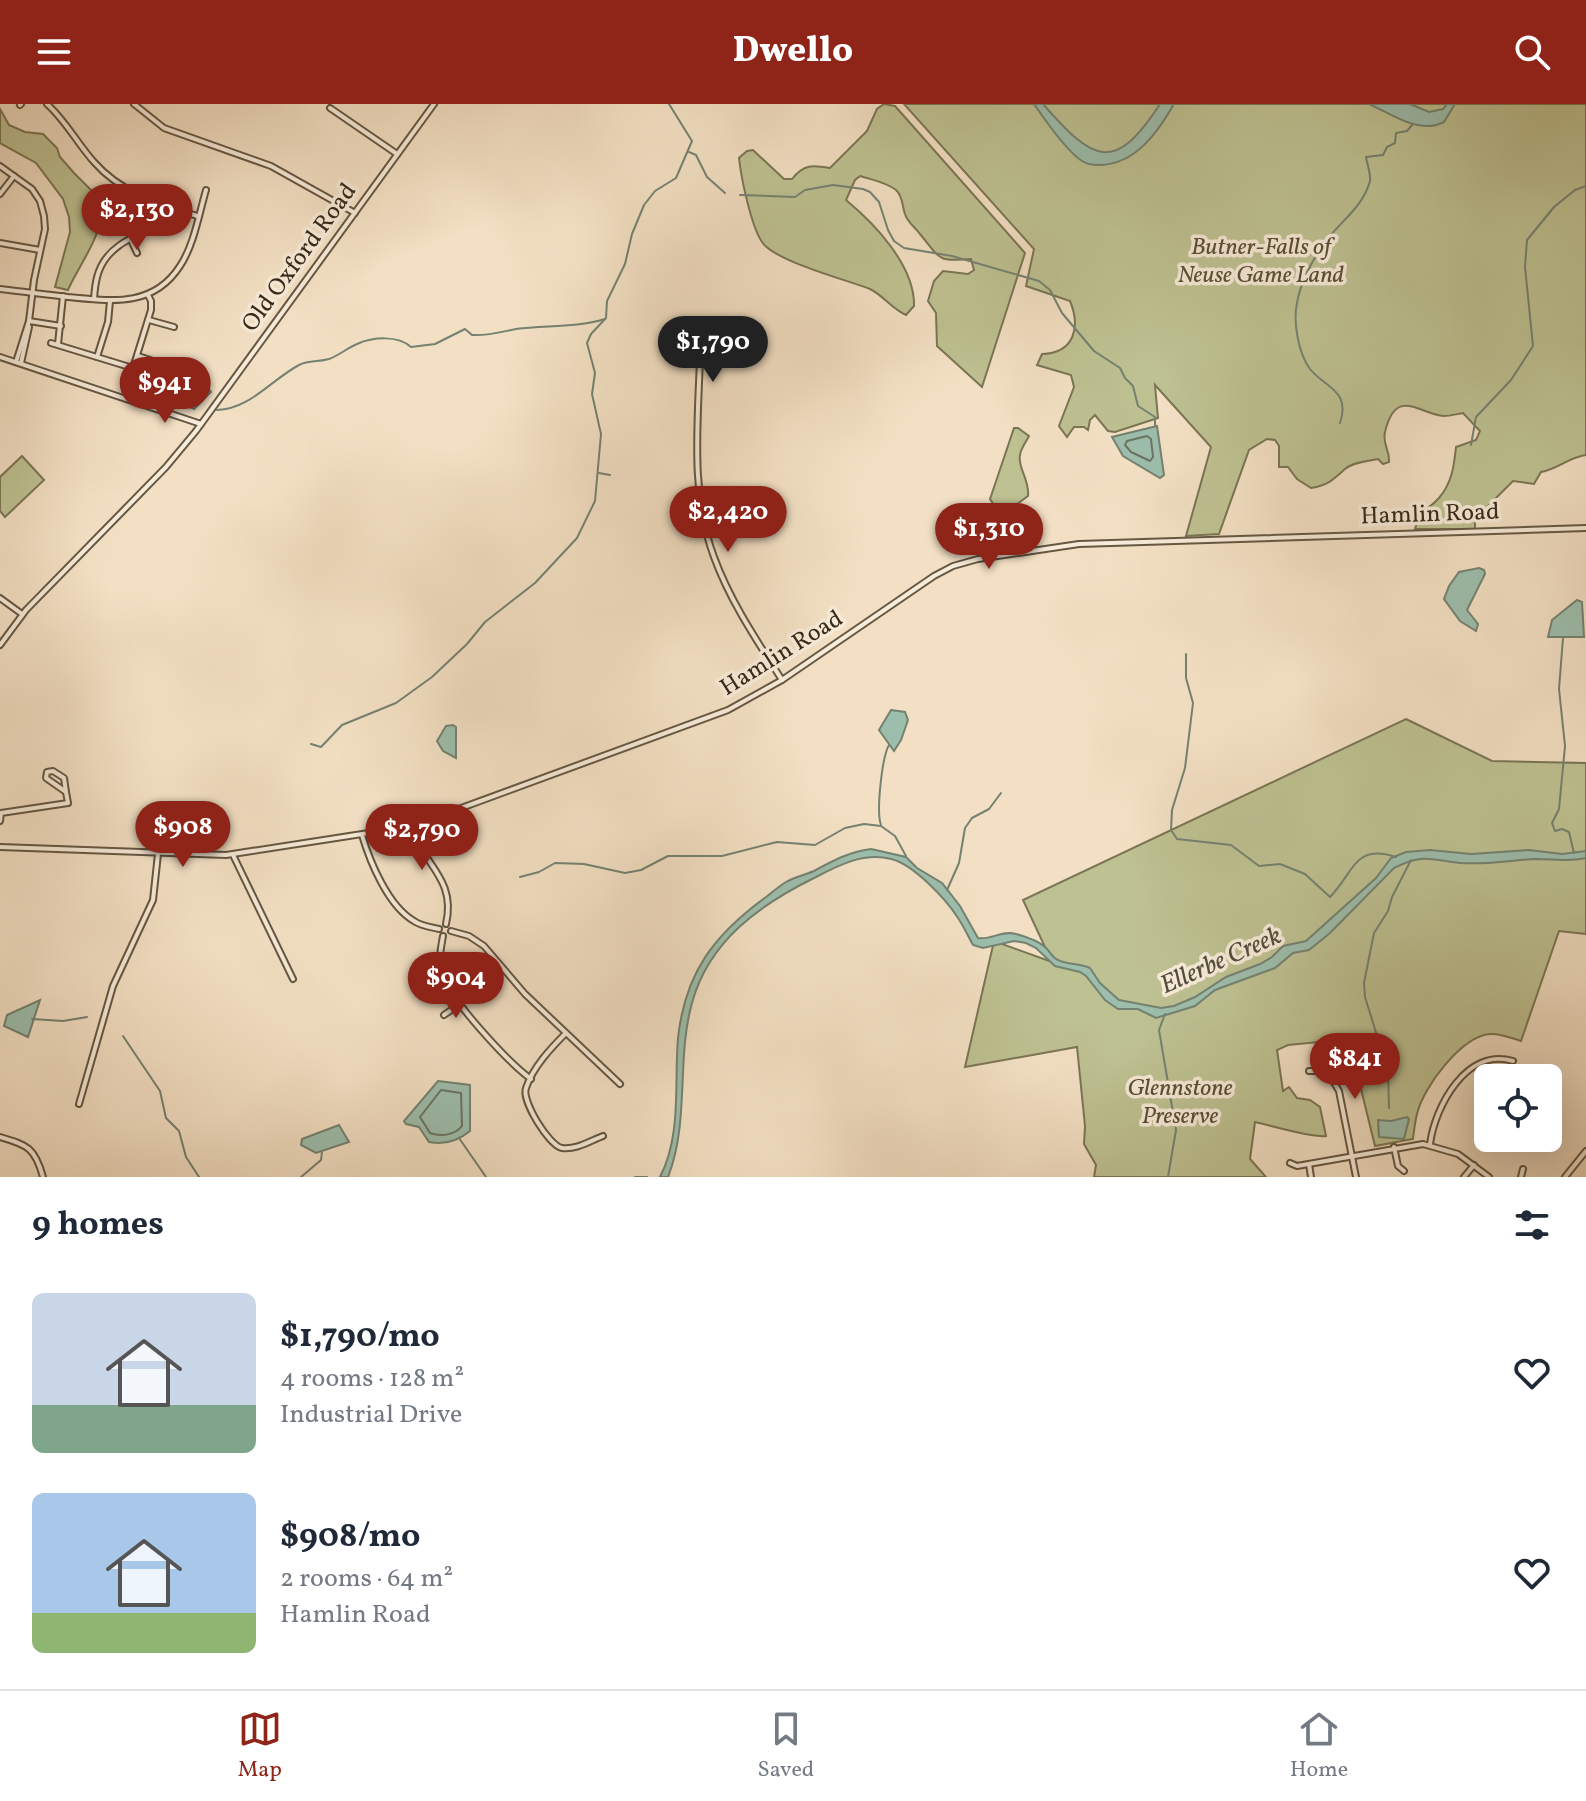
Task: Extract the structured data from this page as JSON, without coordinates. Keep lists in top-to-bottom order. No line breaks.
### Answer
{"streets":{"street":["Old Oxford Road","Hamlin Road"]},"water":["Ellerbe Creek"],"parks":["Butner-Falls of Neuse Game Land","Glennstone Preserve"],"page":{"header":"Dwello","price":["$2,130","$1,790","$941","$2,420","$1,310","$908","$2,790","$904","$841"],"heading":"9 homes","list":[{"name":"$1,790/mo","note":"4 rooms · 128 m² · Industrial Drive"},{"name":"$908/mo","note":"2 rooms · 64 m² · Hamlin Road"}],"tabs":["Map","Saved","Home"]}}
